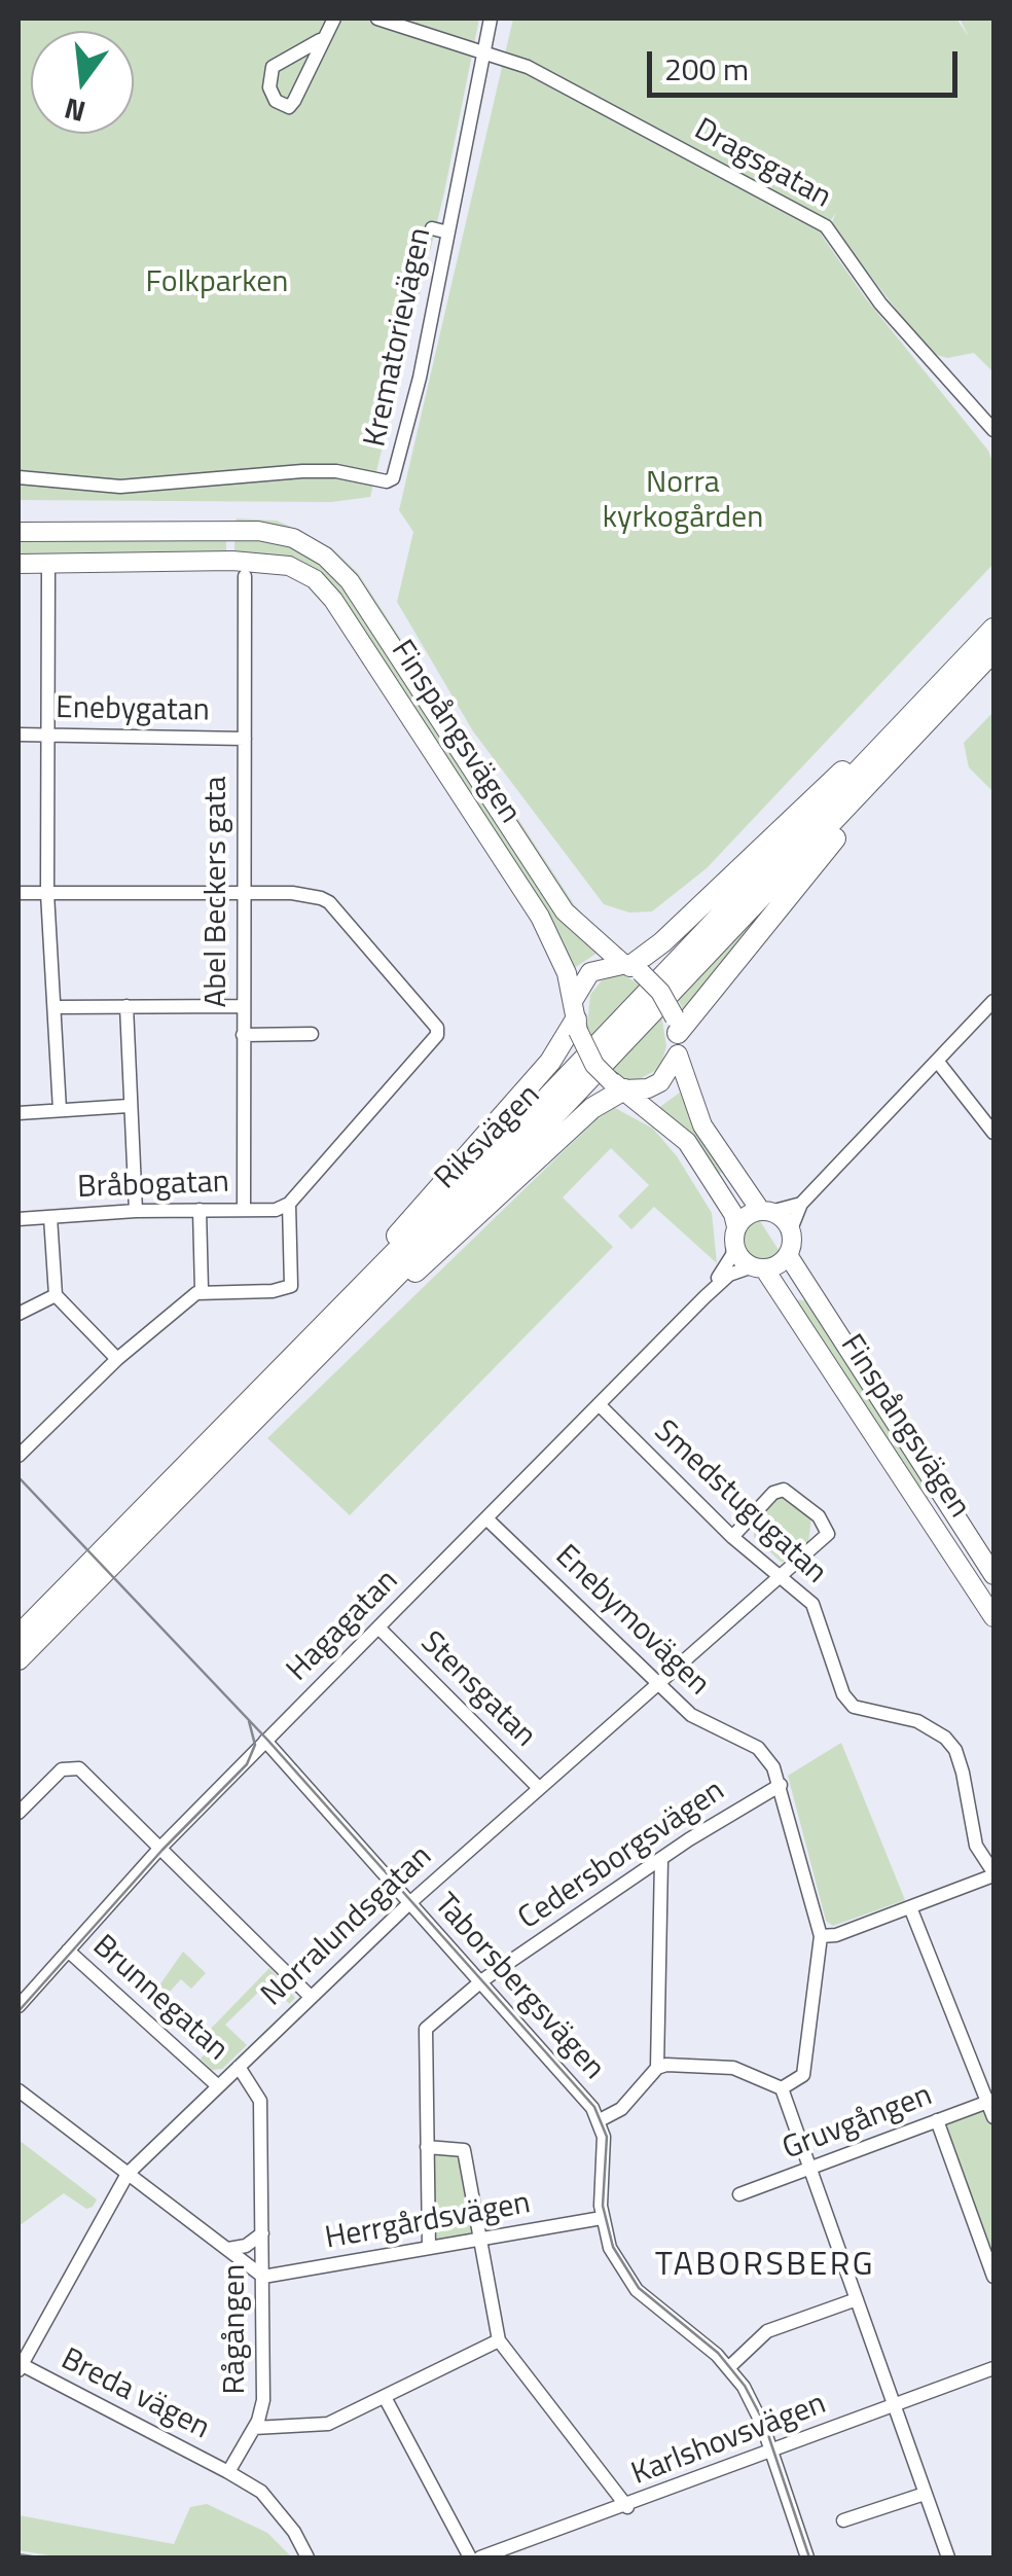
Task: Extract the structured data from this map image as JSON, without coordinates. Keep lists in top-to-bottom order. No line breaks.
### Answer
{"streets":{"highway":["Riksvägen"],"main road":["Finspångsvägen"],"street":["Dragsgatan","Krematorievägen","Enebygatan","Abel Beckers gata","Bråbogatan","Smedstugugatan","Enebymovägen","Hagagatan","Stensgatan","Cedersborgsvägen","Norralundsgatan","Taborsbergsvägen","Brunnegatan","Gruvgången","Herrgårdsvägen","Rågången","Breda vägen","Karlshovsvägen"]},"crossings":[["Dragsgatan","Krematorievägen"],["Enebygatan","Abel Beckers gata"],["Finspångsvägen","Abel Beckers gata"],["Finspångsvägen","Hagagatan"],["Abel Beckers gata","Bråbogatan"],["Smedstugugatan","Hagagatan"],["Smedstugugatan","Norralundsgatan"],["Enebymovägen","Hagagatan"],["Enebymovägen","Cedersborgsvägen"],["Enebymovägen","Norralundsgatan"],["Hagagatan","Stensgatan"],["Hagagatan","Taborsbergsvägen"],["Hagagatan","Brunnegatan"],["Stensgatan","Norralundsgatan"],["Cedersborgsvägen","Taborsbergsvägen"],["Cedersborgsvägen","Herrgårdsvägen"],["Norralundsgatan","Taborsbergsvägen"],["Norralundsgatan","Brunnegatan"],["Norralundsgatan","Rågången"],["Norralundsgatan","Breda vägen"],["Taborsbergsvägen","Herrgårdsvägen"],["Taborsbergsvägen","Karlshovsvägen"],["Herrgårdsvägen","Rågången"],["Rågången","Breda vägen"]],"districts":["TABORSBERG"],"parks":["Folkparken","Norra kyrkogården"],"scale_bar":"200 m","north":"bottom"}
